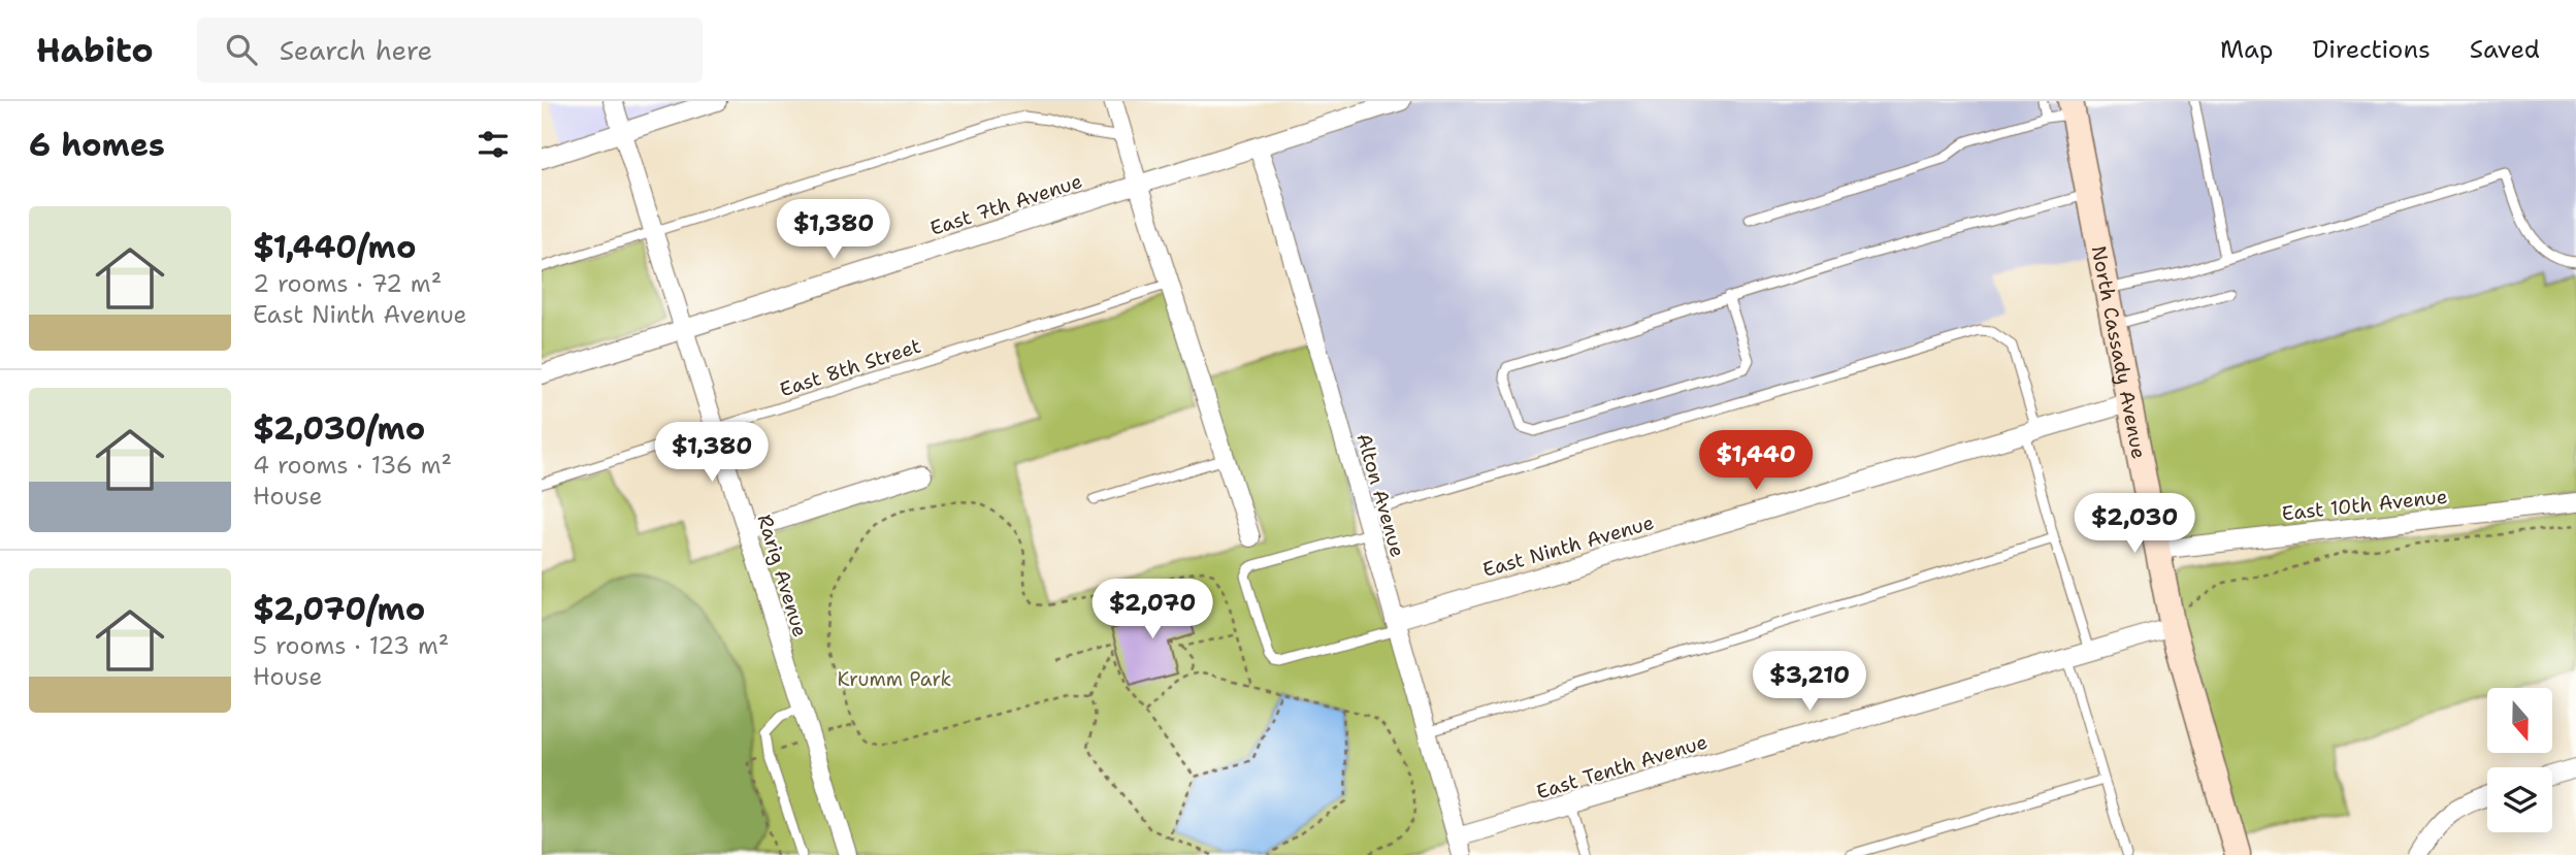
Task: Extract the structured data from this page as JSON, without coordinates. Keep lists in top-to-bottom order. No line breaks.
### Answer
{"streets":{"main road":["North Cassady Avenue"],"street":["East 7th Avenue","Alton Avenue","East 10th Avenue","East Ninth Avenue","Rarig Avenue","East Tenth Avenue"],"lane":["East 8th Street"]},"crossings":[["East 7th Avenue","Alton Avenue"],["East 7th Avenue","Rarig Avenue"],["North Cassady Avenue","East 10th Avenue"],["North Cassady Avenue","East Ninth Avenue"],["North Cassady Avenue","East Tenth Avenue"],["East 8th Street","Rarig Avenue"],["Alton Avenue","East Ninth Avenue"],["Alton Avenue","East Tenth Avenue"]],"parks":["Krumm Park"],"north":"bottom","page":{"header":"Habito","search":"Search here","nav":["Map","Directions","Saved"],"heading":"6 homes","list":[{"name":"$1,440/mo","note":"2 rooms · 72 m² · East Ninth Avenue"},{"name":"$2,030/mo","note":"4 rooms · 136 m² · House"},{"name":"$2,070/mo","note":"5 rooms · 123 m² · House"}],"price":["$1,380","$1,380","$1,440","$2,030","$2,070","$3,210"]}}
